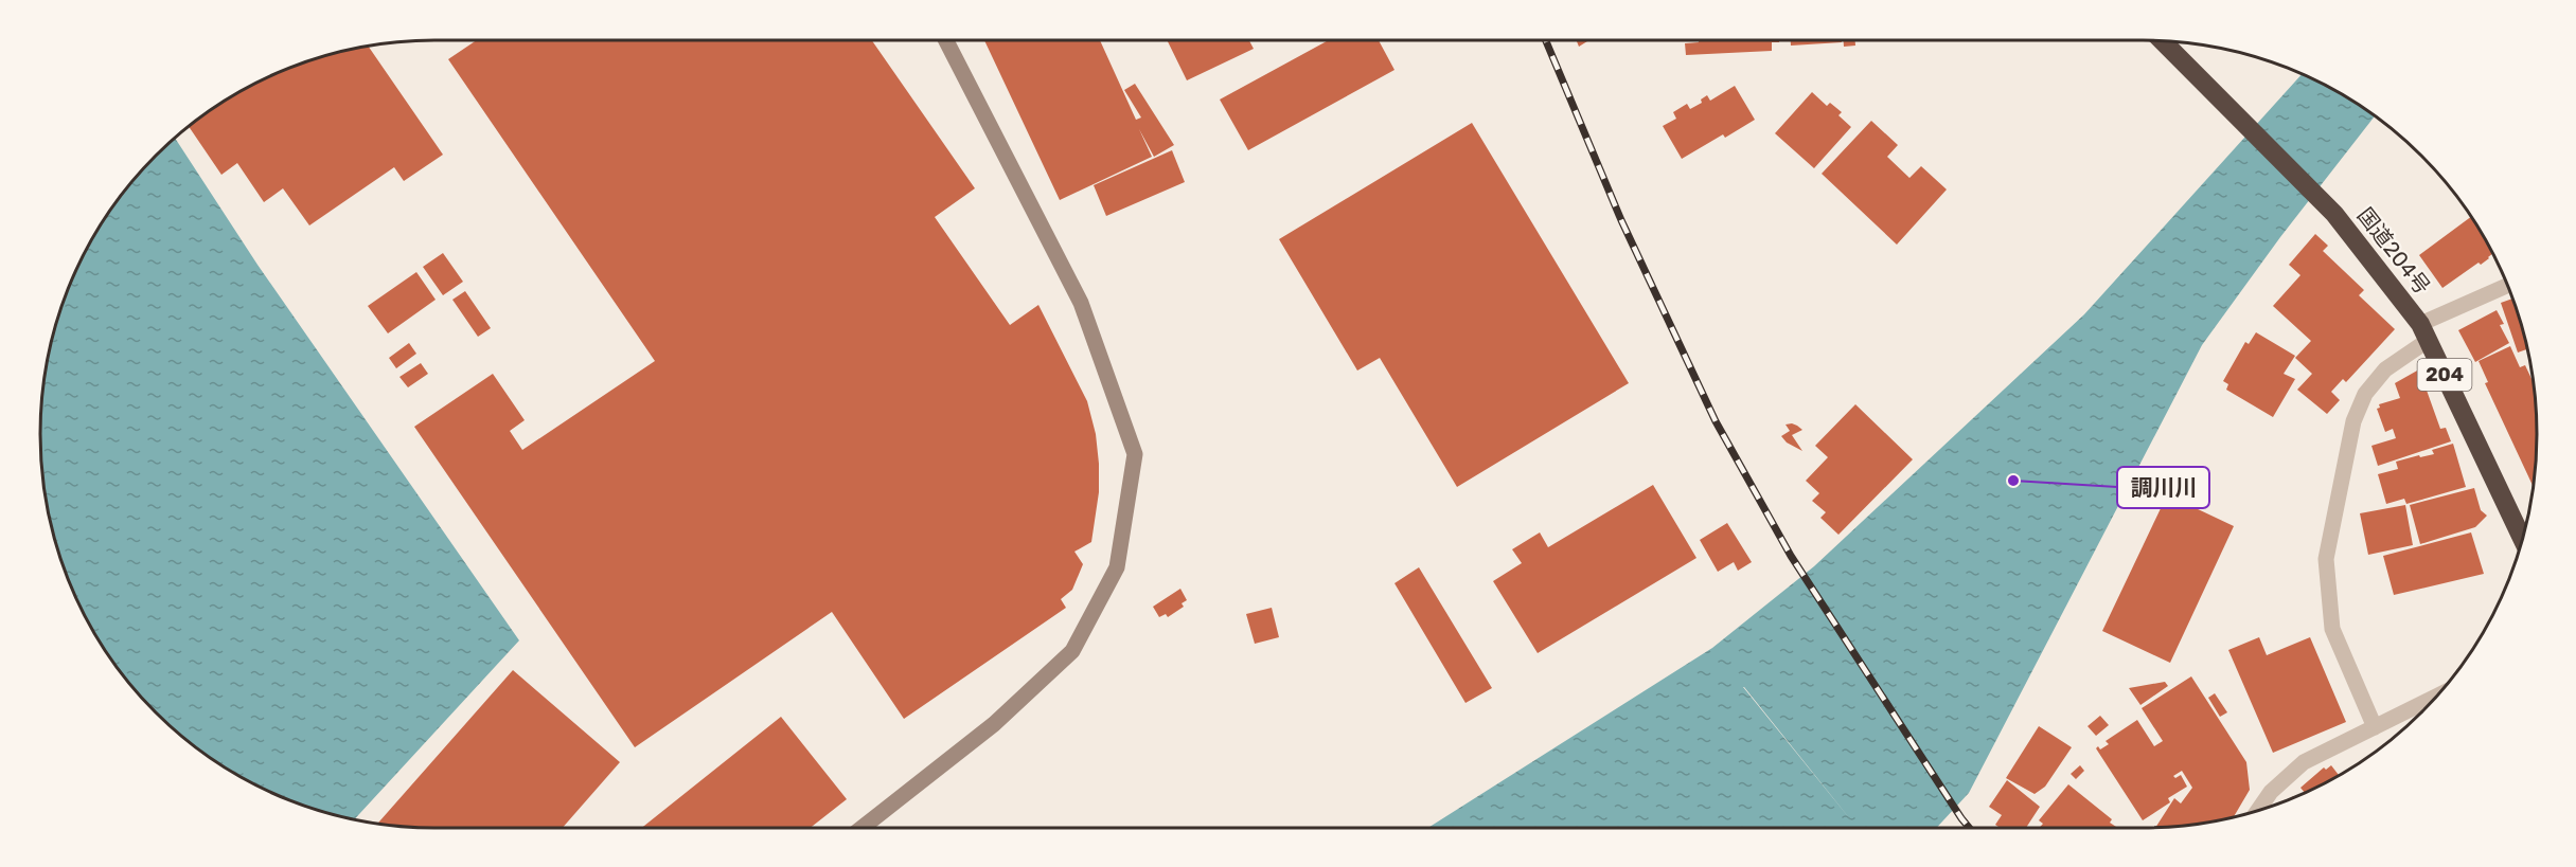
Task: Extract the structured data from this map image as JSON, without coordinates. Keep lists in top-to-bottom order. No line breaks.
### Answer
{"streets":{"highway":["国道204号","204"]},"places":["調川川"]}
